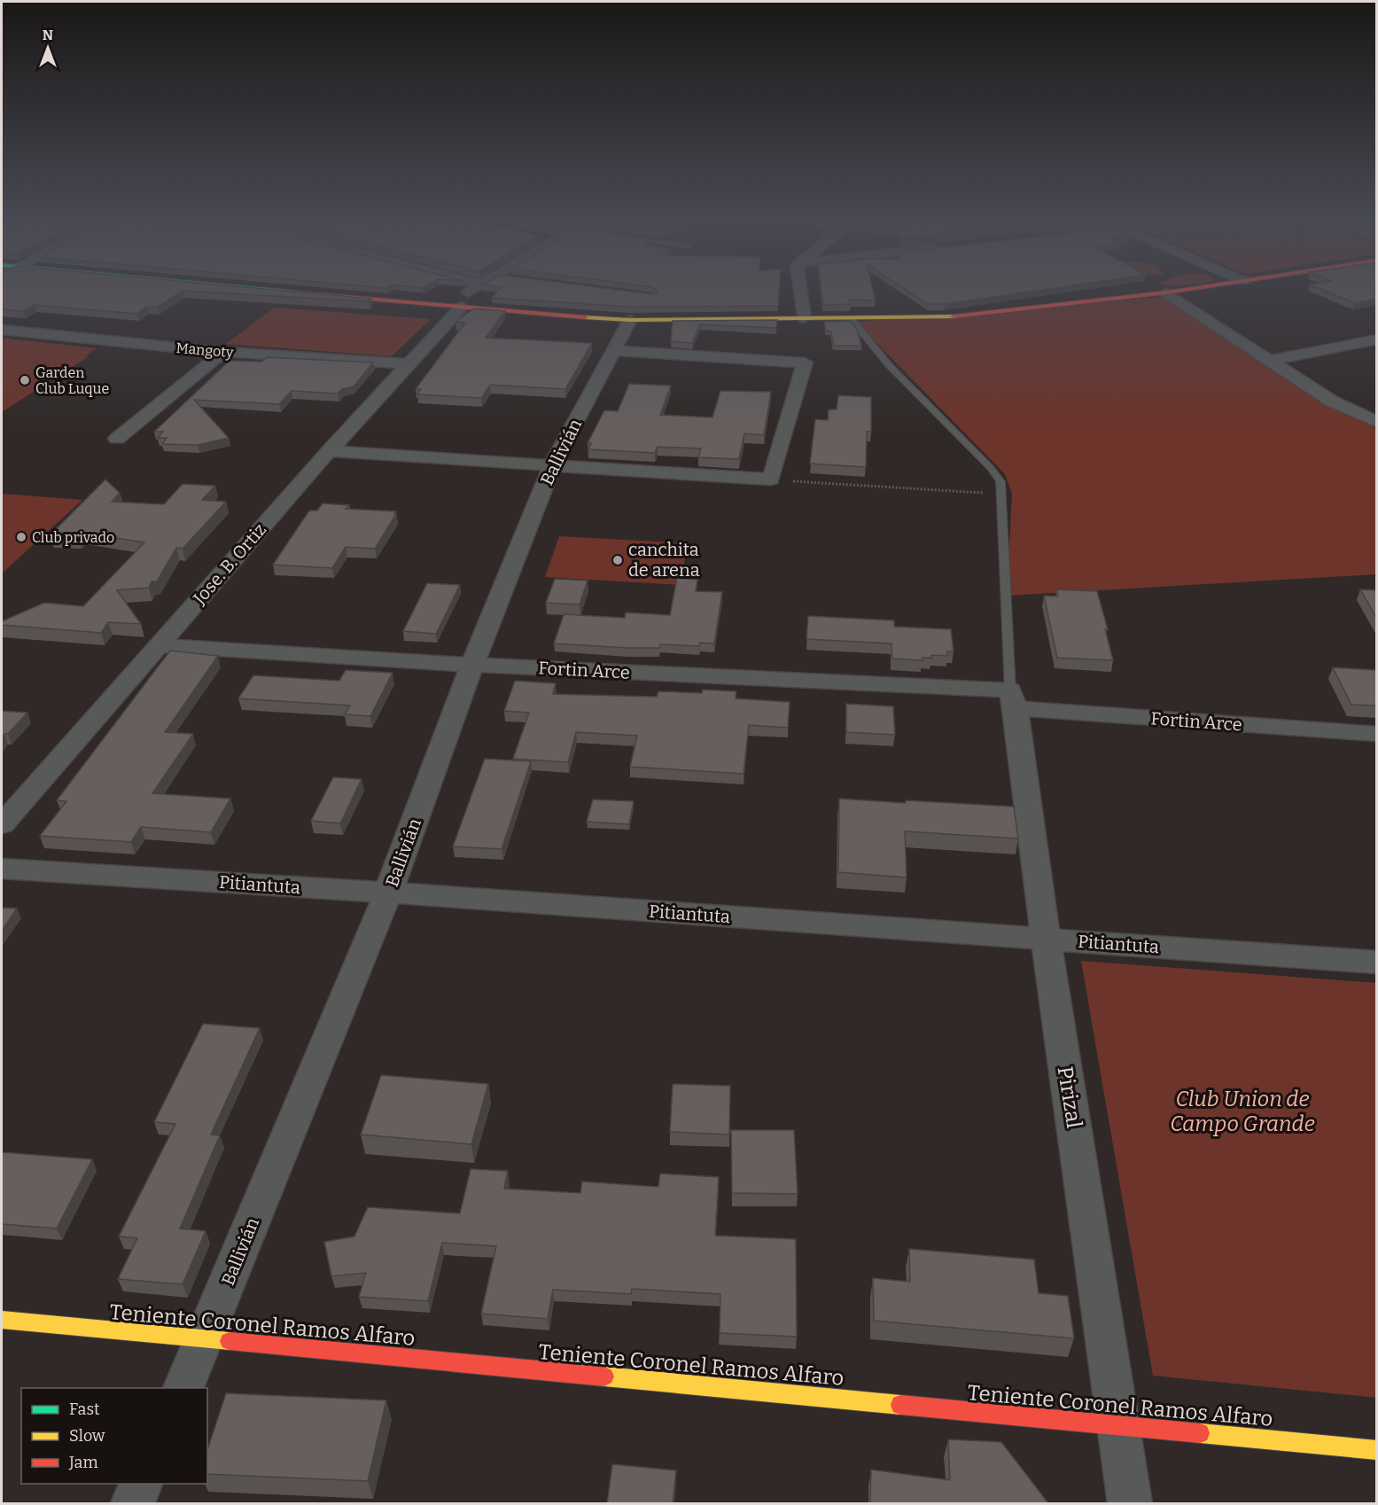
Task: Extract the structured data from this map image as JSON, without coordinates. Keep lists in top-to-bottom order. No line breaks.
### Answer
{"streets":{"street":["Mangoty","Ballivián","Jose. B. Ortiz","Fortin Arce","Pitiantuta","Pirizal","Teniente Coronel Ramos Alfaro"]},"crossings":[["Mangoty","Jose. B. Ortiz"],["Ballivián","Fortin Arce"],["Ballivián","Pitiantuta"],["Ballivián","Teniente Coronel Ramos Alfaro"],["Jose. B. Ortiz","Fortin Arce"],["Fortin Arce","Pirizal"],["Pitiantuta","Pirizal"],["Pirizal","Teniente Coronel Ramos Alfaro"]],"parks":["Club Union de Campo Grande"],"places":["Garden Club Luque","Club privado","canchita de arena"],"legend":["Fast","Slow","Jam"],"north":"top"}
